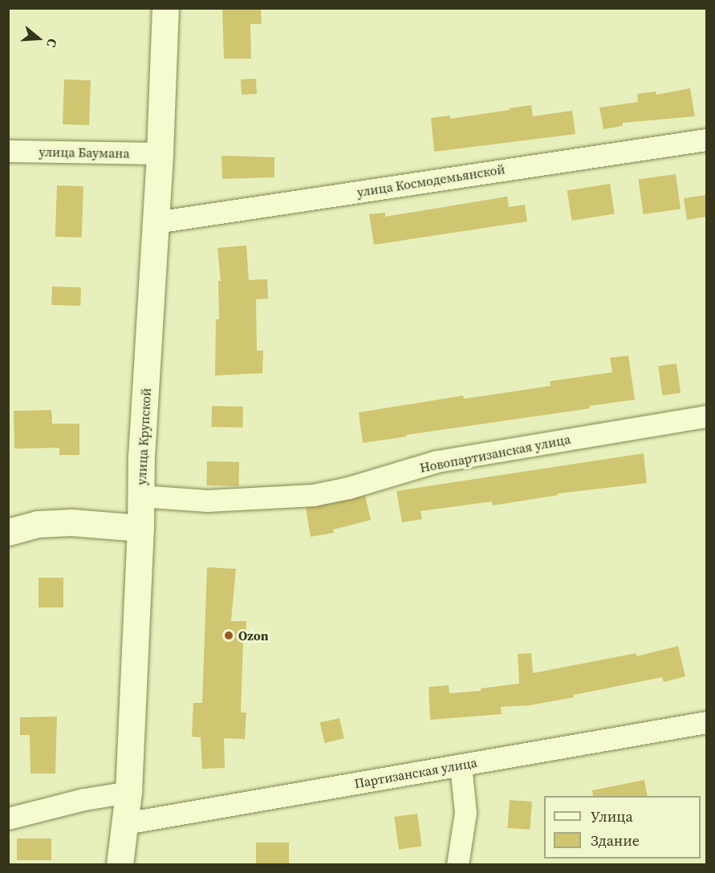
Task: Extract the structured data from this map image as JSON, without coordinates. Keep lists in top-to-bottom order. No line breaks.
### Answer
{"streets":{"street":["улица Баумана","улица Космодемьянской","улица Крупской","Новопартизанская улица","Партизанская улица"]},"crossings":[["улица Баумана","улица Крупской"],["улица Космодемьянской","улица Крупской"],["улица Крупской","Новопартизанская улица"],["улица Крупской","Партизанская улица"]],"places":["Ozon"],"legend":["Улица","Здание"],"north":"right"}
